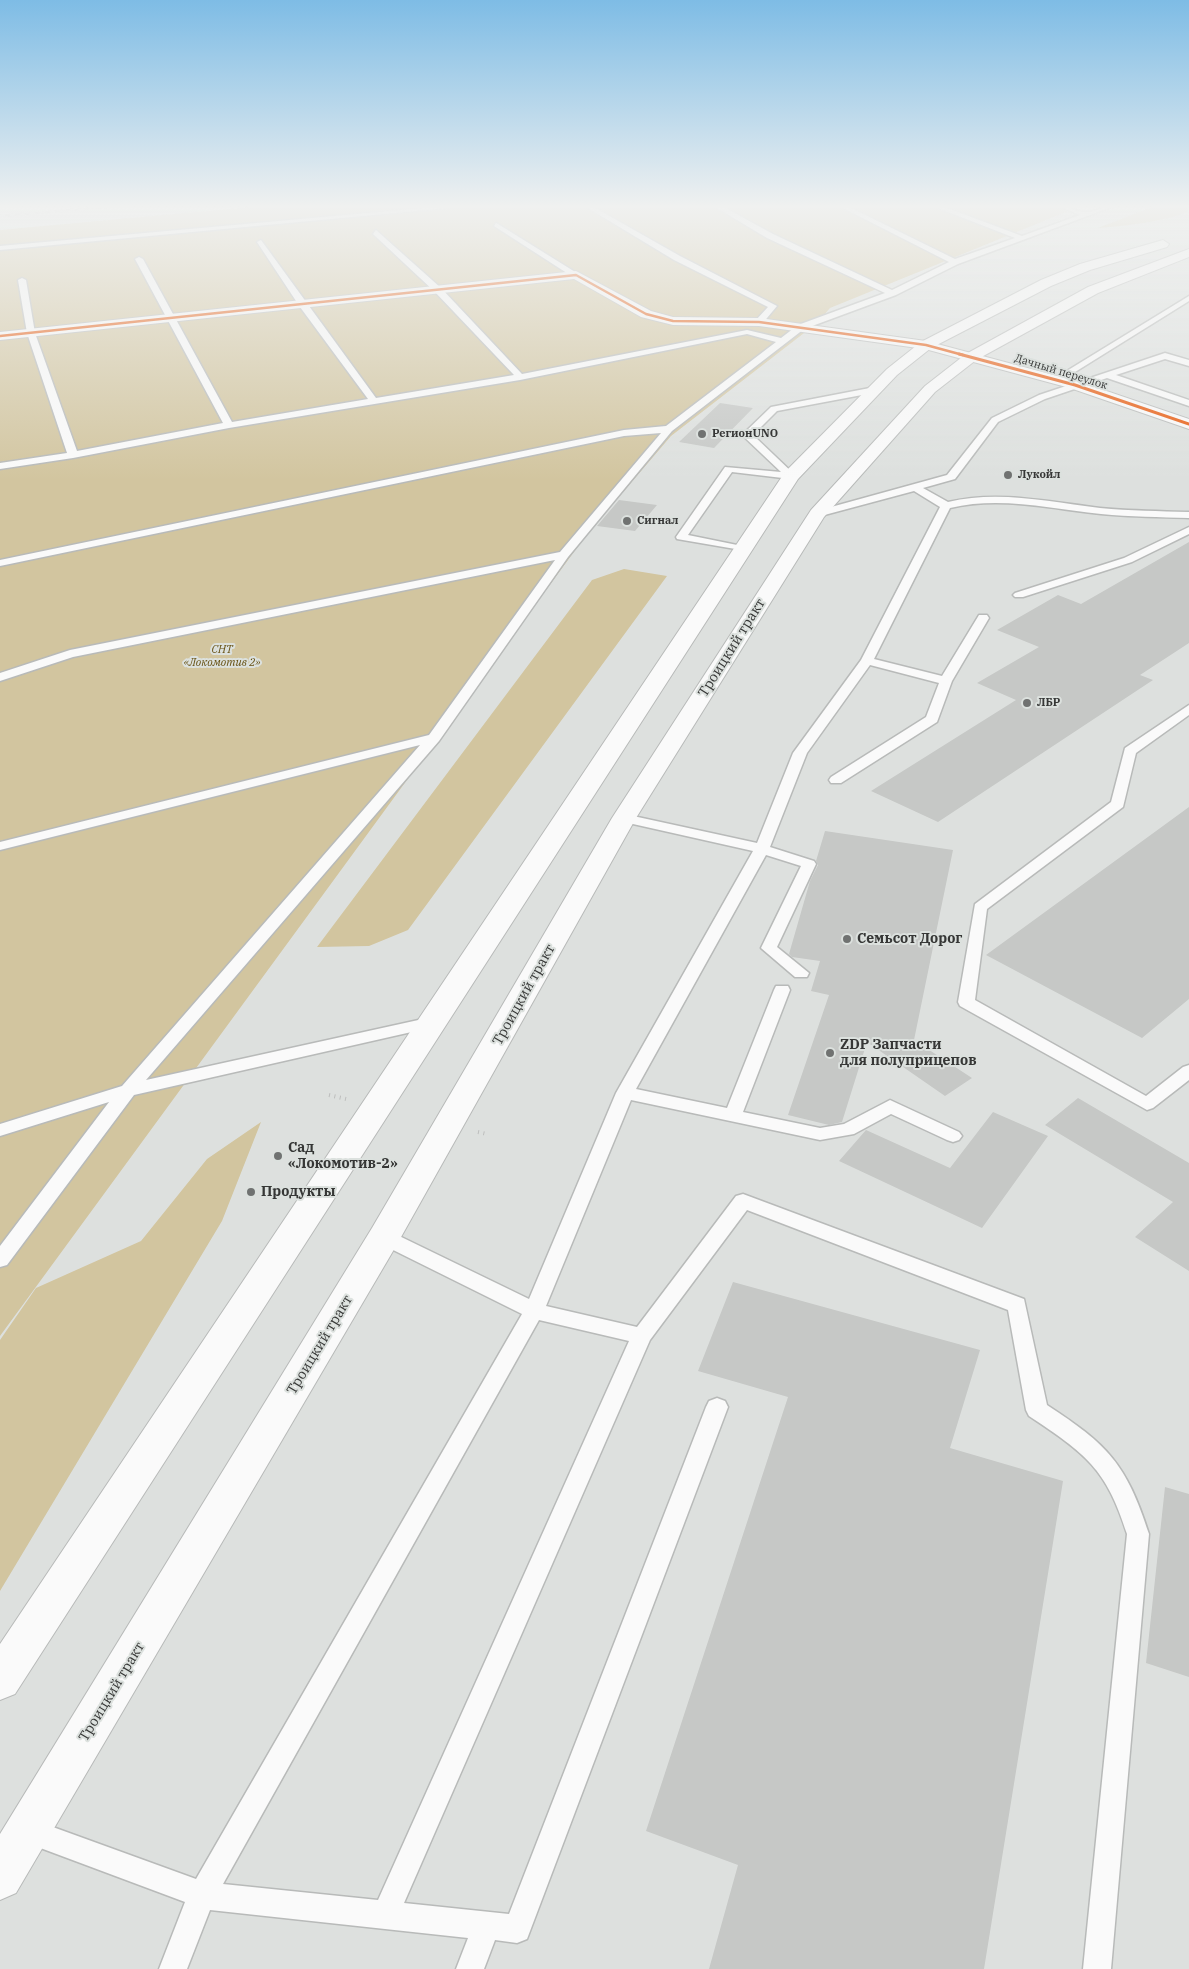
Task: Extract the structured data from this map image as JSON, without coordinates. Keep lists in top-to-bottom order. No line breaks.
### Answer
{"streets":{"main road":["Дачный переулок","Троицкий тракт"]},"crossings":[["Дачный переулок","Троицкий тракт"]],"parks":["СНТ «Локомотив 2»"],"places":["РегионUNO","Лукойл","Сигнал","ЛБР","Семьсот Дорог","ZDP Запчасти для полуприцепов","Сад «Локомотив-2»","Продукты"]}
